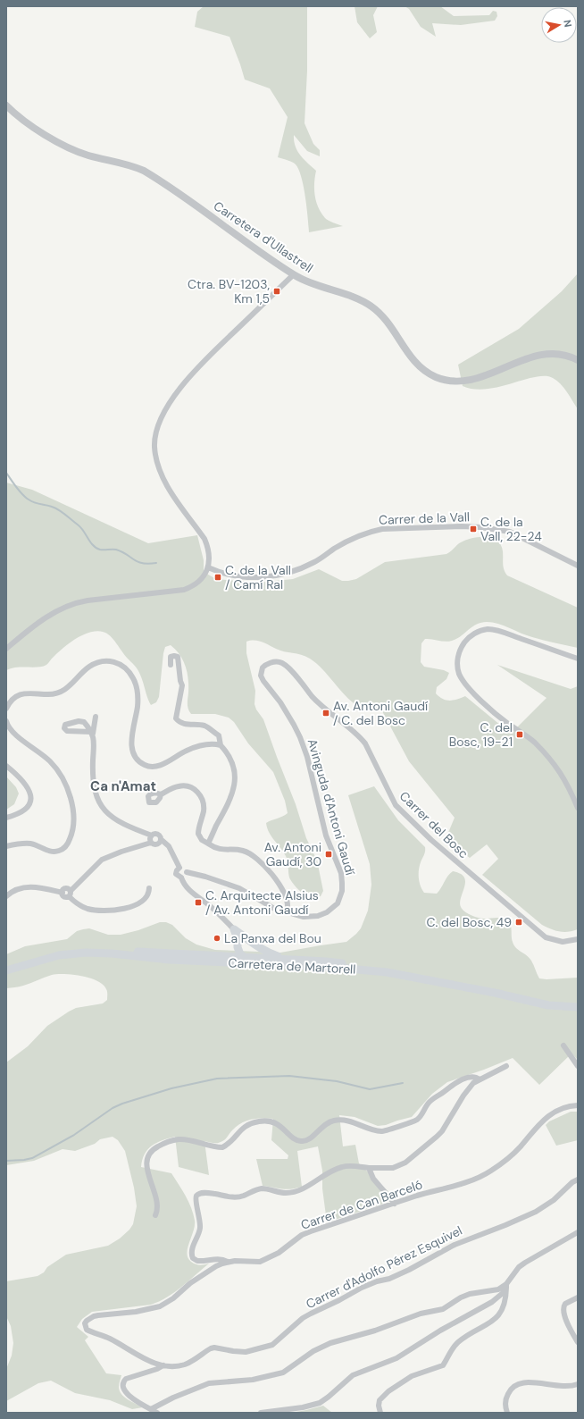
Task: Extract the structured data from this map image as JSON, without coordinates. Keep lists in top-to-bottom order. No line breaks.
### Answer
{"streets":{"main road":["Carretera de Martorell"],"street":["Carretera d'Ullastrell","Carrer de la Vall","Avinguda d'Antoni Gaudí","Carrer del Bosc","Carrer de Can Barceló","Carrer d'Adolfo Pérez Esquivel"]},"crossings":[["Avinguda d'Antoni Gaudí","Carrer del Bosc"],["Carrer de Can Barceló","Carrer d'Adolfo Pérez Esquivel"]],"districts":["Ca n'Amat"],"places":{"transit":["Ctra. BV-1203, Km 1,5","C. de la Vall, 22-24","C. de la Vall / Camí Ral","Av. Antoni Gaudí / C. del Bosc","C. del Bosc, 19-21","Av. Antoni Gaudí, 30","C. Arquitecte Alsius / Av. Antoni Gaudí","C. del Bosc, 49"],"other":["La Panxa del Bou"]},"north":"right"}
